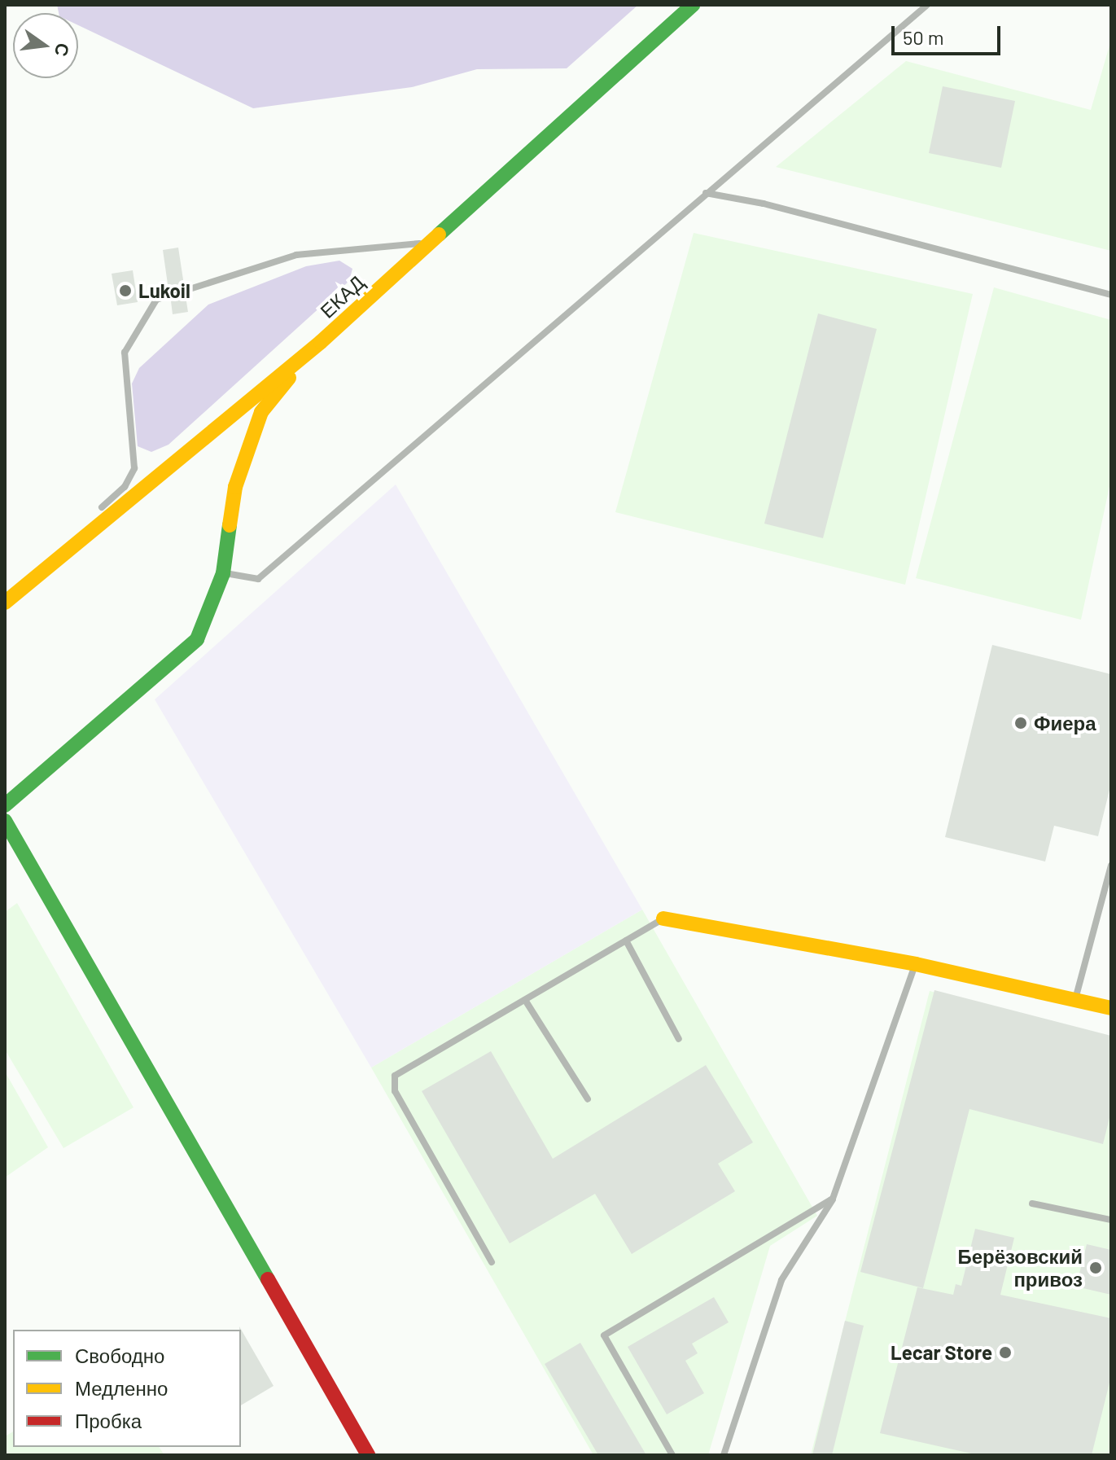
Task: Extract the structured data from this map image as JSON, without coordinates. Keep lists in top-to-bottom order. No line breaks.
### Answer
{"streets":{"main road":["ЕКАД"]},"places":["Lukoil","Фиера","Берёзовский привоз","Lecar Store"],"legend":["Свободно","Медленно","Пробка"],"scale_bar":"50 m","north":"right"}
